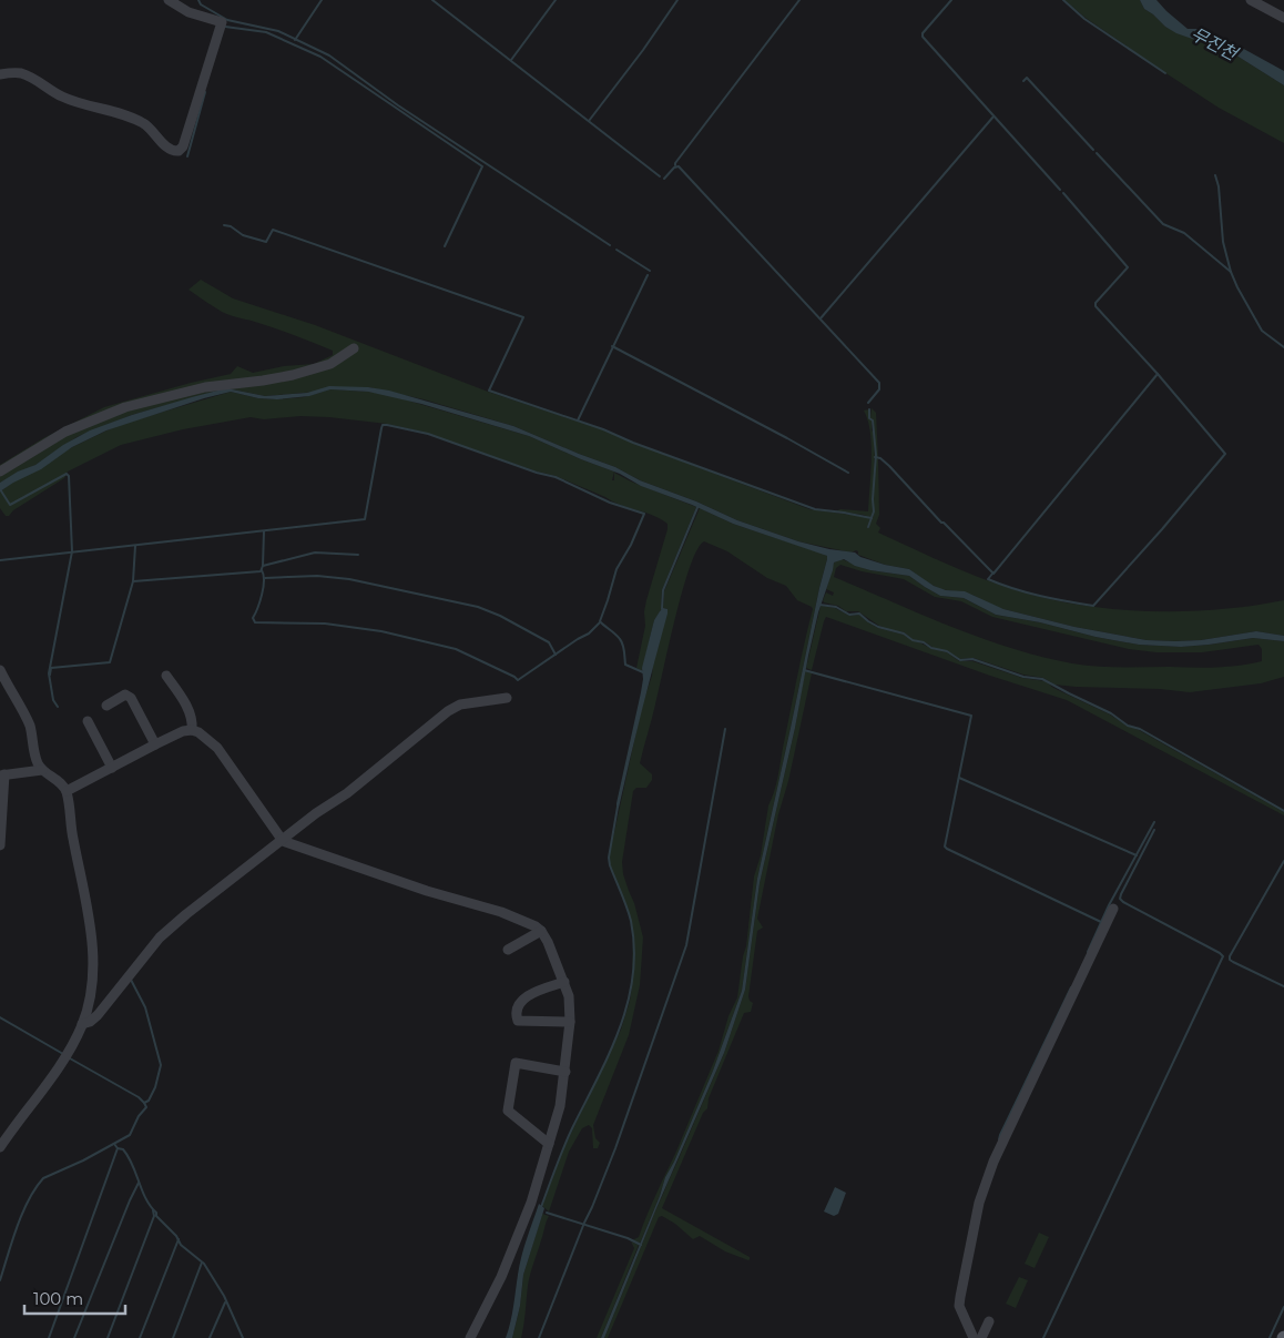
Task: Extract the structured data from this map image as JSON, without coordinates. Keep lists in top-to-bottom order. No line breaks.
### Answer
{"water":["무진천"],"scale_bar":"100 m"}
